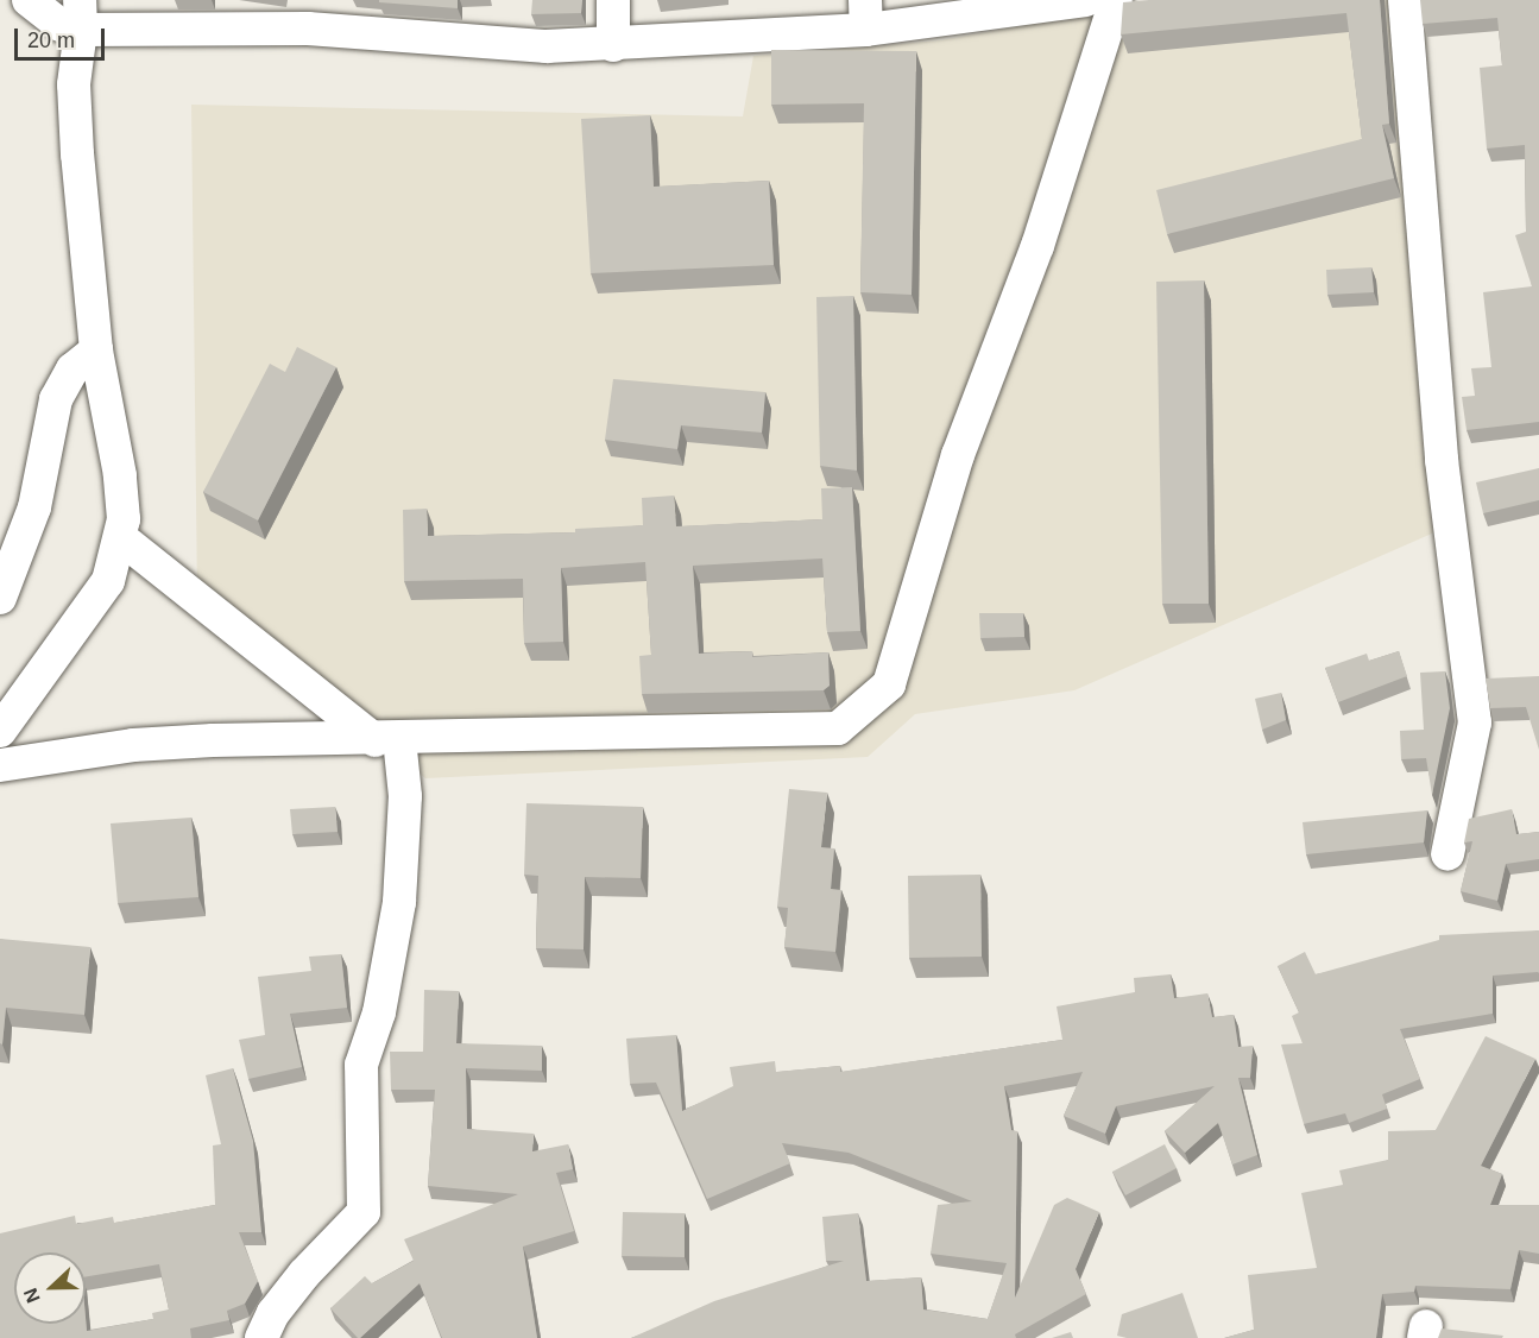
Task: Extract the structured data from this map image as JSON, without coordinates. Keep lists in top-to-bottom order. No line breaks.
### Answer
{"scale_bar":"20 m","north":"left"}
